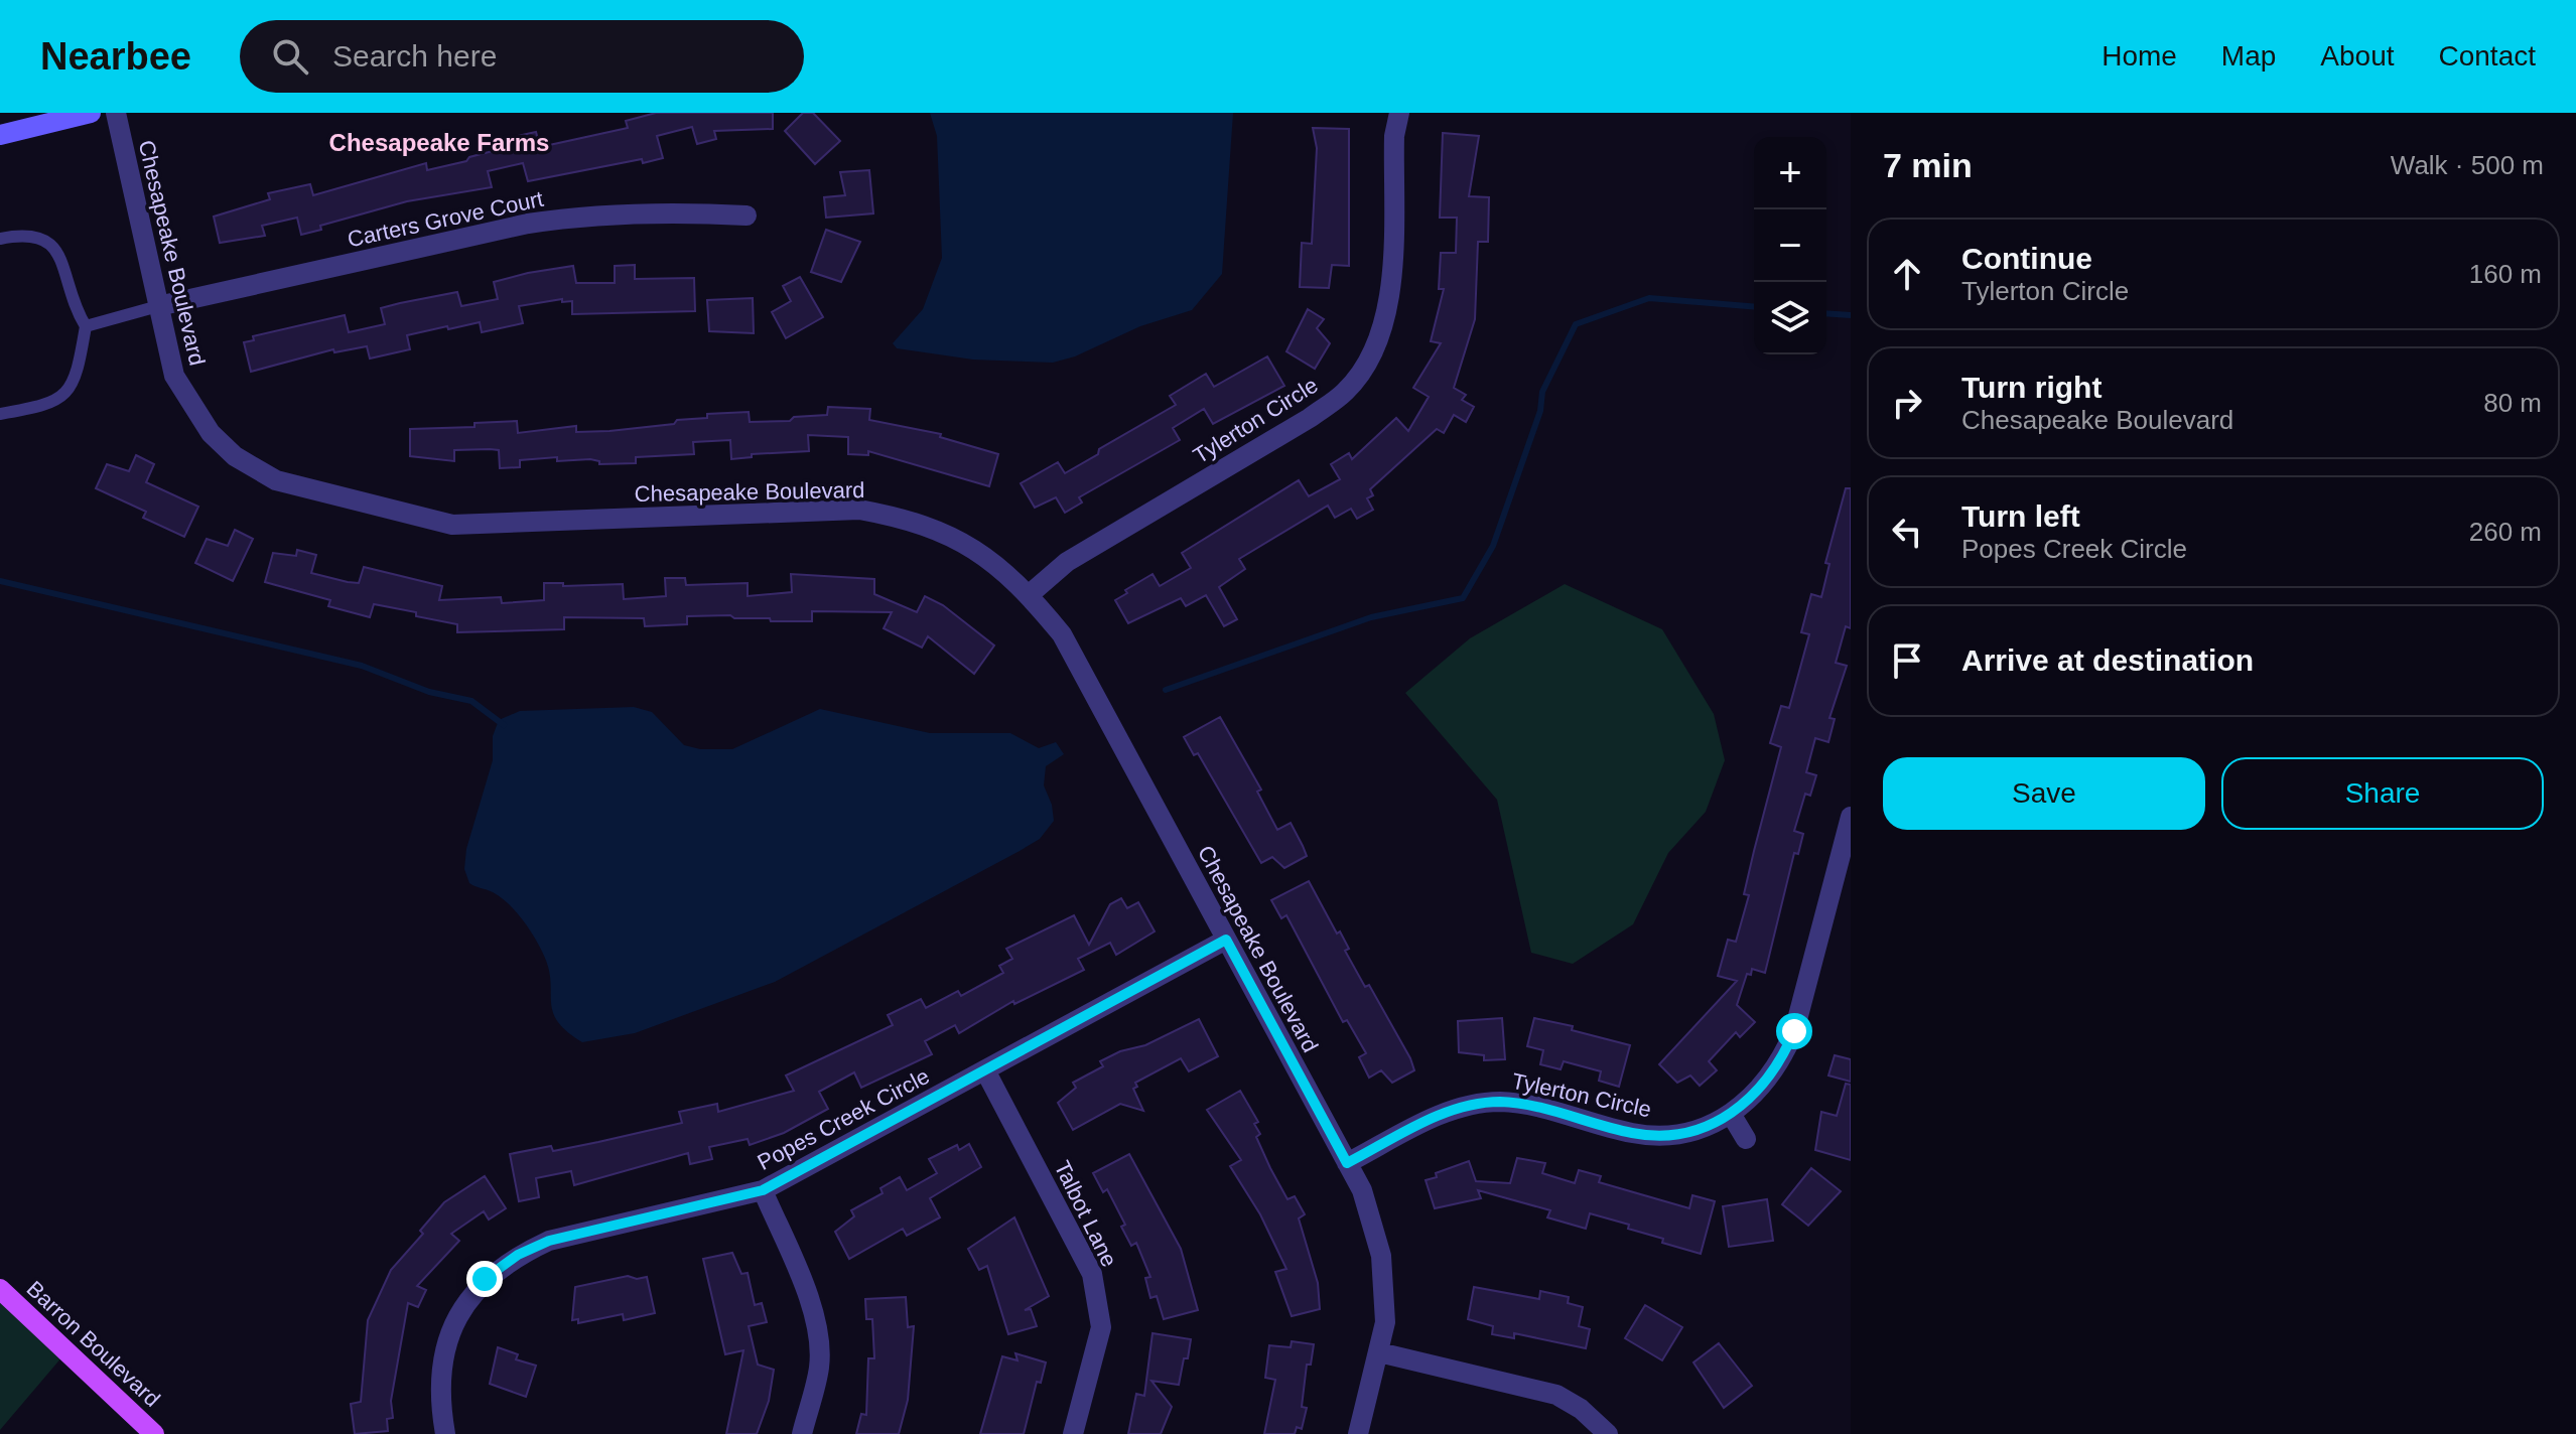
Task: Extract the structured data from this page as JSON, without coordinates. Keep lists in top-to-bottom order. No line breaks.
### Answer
{"streets":{"main road":["Barron Boulevard"],"street":["Carters Grove Court","Chesapeake Boulevard","Tylerton Circle","Popes Creek Circle","Talbot Lane"]},"crossings":[["Carters Grove Court","Chesapeake Boulevard"],["Chesapeake Boulevard","Tylerton Circle"],["Chesapeake Boulevard","Popes Creek Circle"],["Popes Creek Circle","Talbot Lane"]],"districts":["Chesapeake Farms"],"page":{"header":"Nearbee","search":"Search here","nav":["Home","Map","About","Contact"],"heading":["7 min","Walk · 500 m"],"map_buttons":["+","−"],"list":[["Continue","Tylerton Circle","160 m"],["Turn right","Chesapeake Boulevard","80 m"],["Turn left","Popes Creek Circle","260 m"],"Arrive at destination"],"buttons":["Save","Share"]}}
